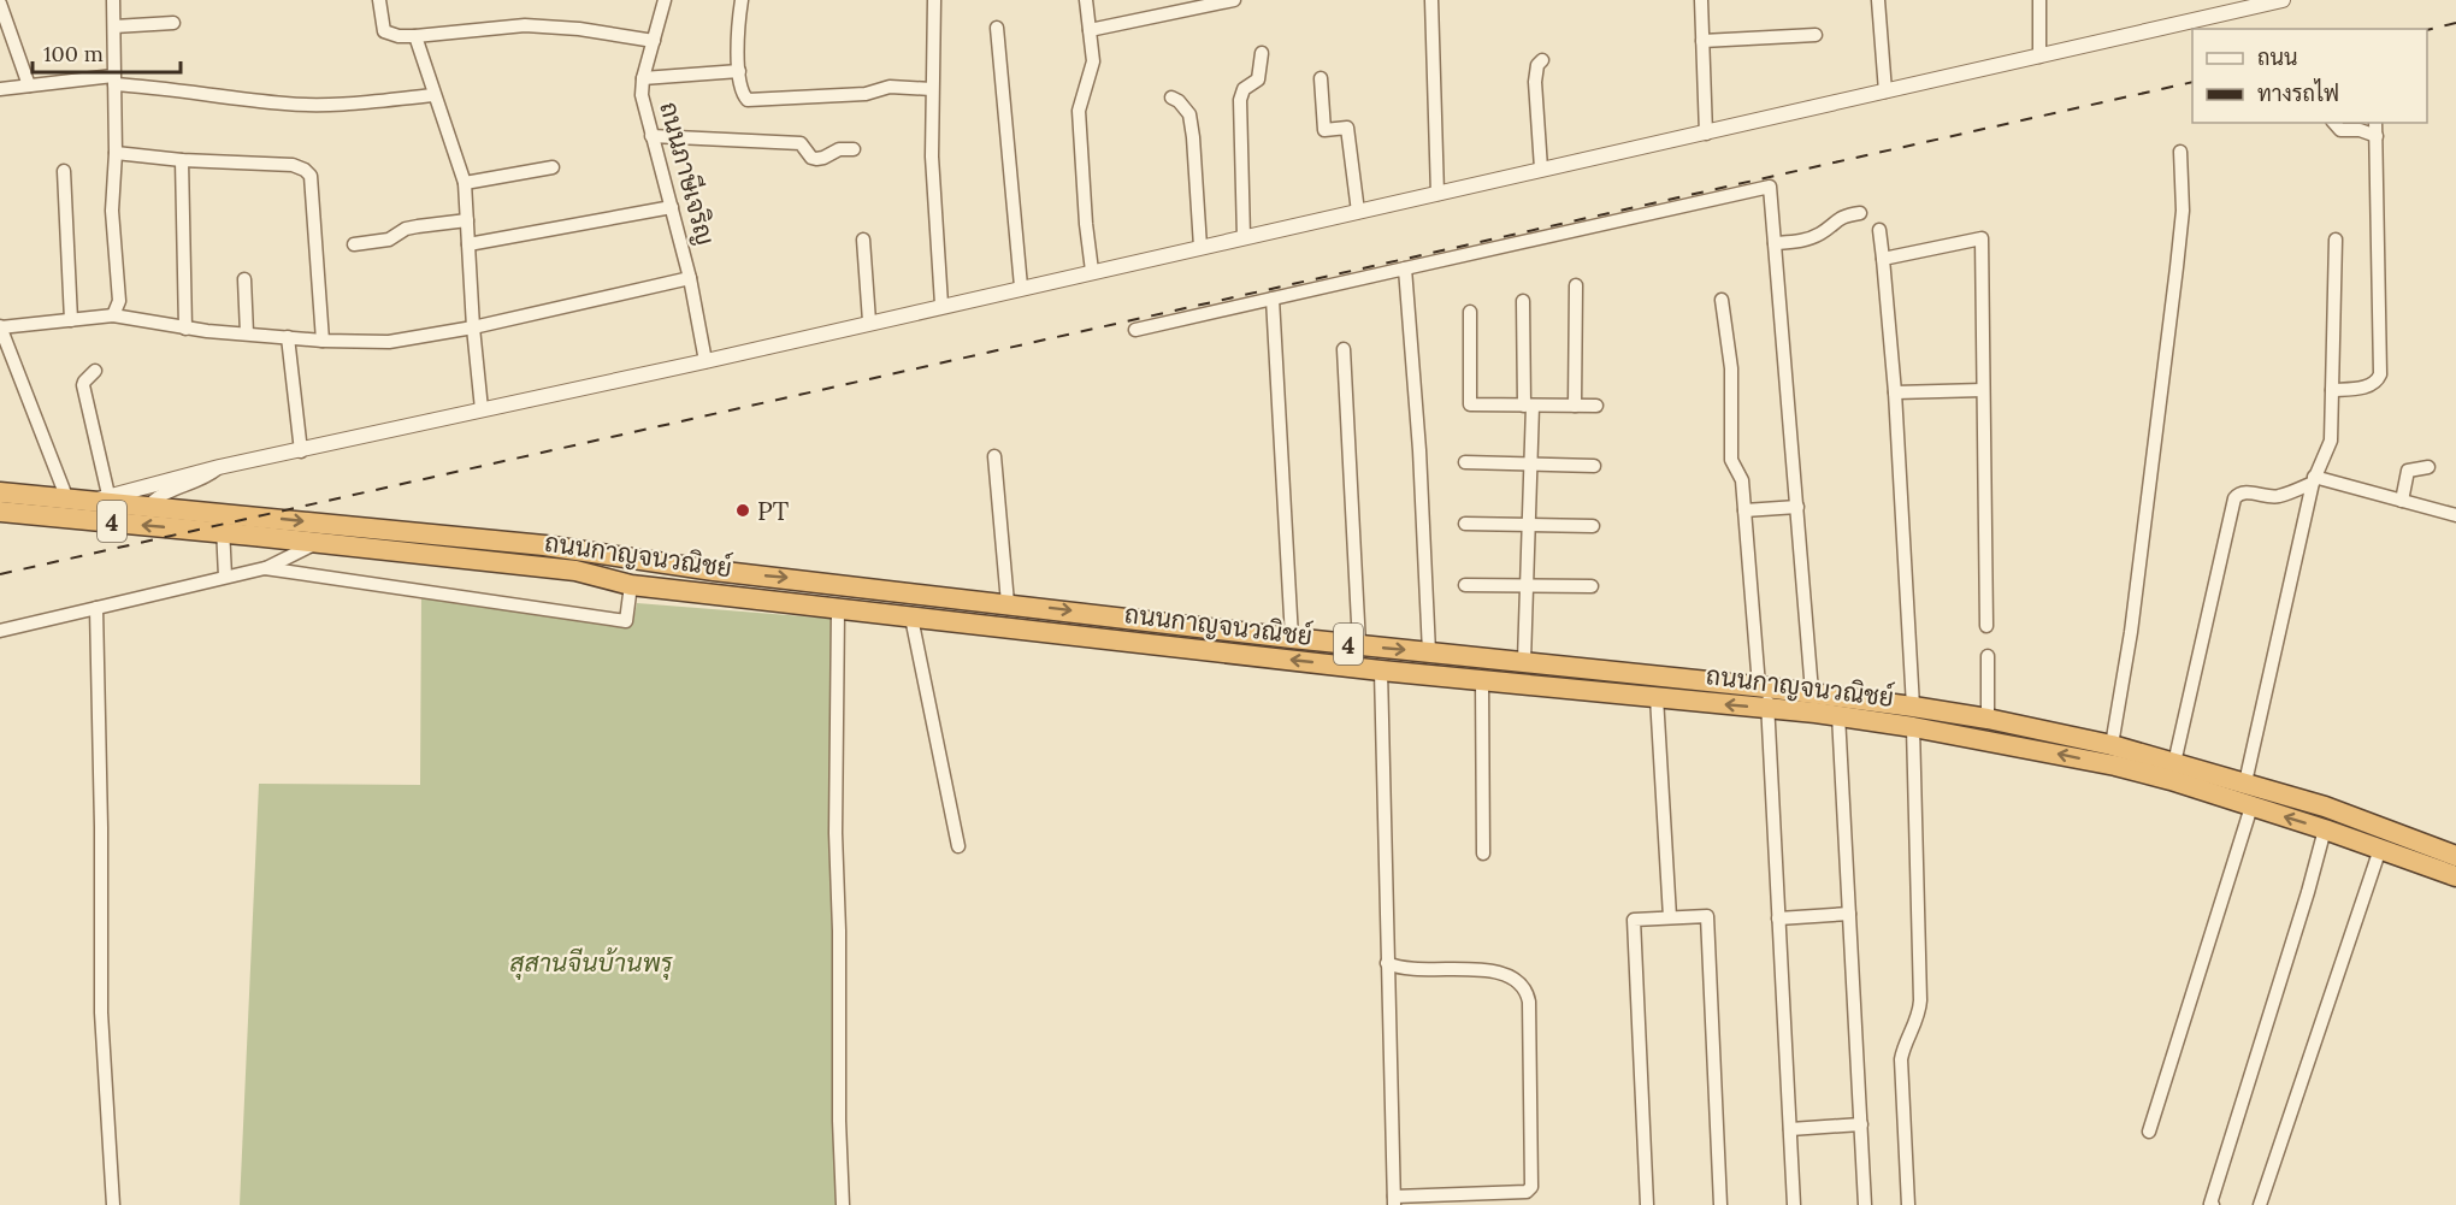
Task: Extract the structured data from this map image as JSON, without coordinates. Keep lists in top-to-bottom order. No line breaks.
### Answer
{"streets":{"highway":["4","ถนนกาญจนวณิชย์"],"street":["ถนนภาษีเจริญ"]},"parks":["สุสานจีนบ้านพรุ"],"places":["PT"],"legend":["ถนน","ทางรถไฟ"],"scale_bar":"100 m"}
